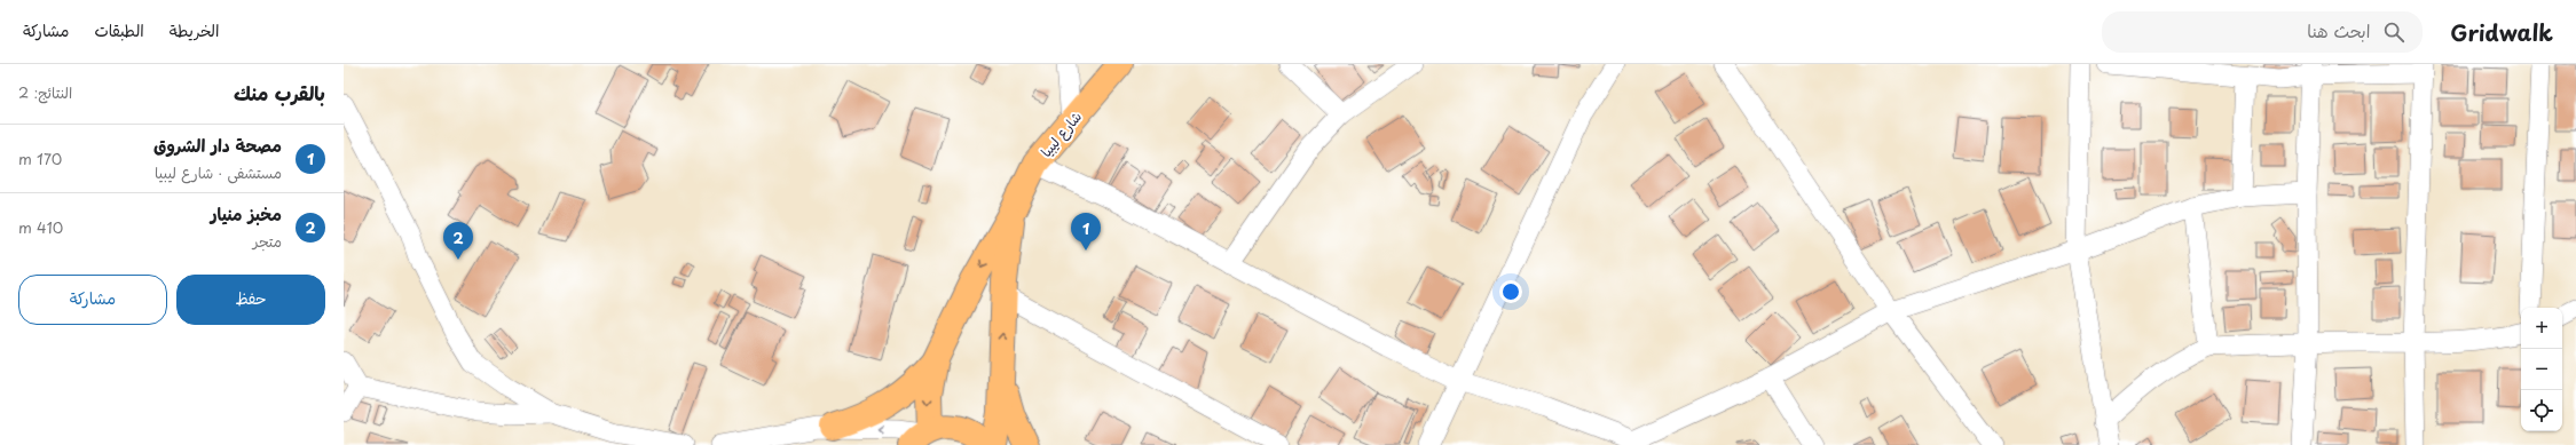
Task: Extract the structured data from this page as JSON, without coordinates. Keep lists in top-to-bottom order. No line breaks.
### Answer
{"streets":{"main road":["شارع ليبيا"]},"page":{"header":"Gridwalk","search":"ابحث هنا","nav":["الخريطة","الطبقات","مشاركة"],"heading":["بالقرب منك","النتائج: 2"],"list":[{"mark":"1","name":"مصحة دار الشروق","note":"مستشفى · شارع ليبيا","value":"170 m"},{"mark":"2","name":"مخبز منيار","note":"متجر","value":"410 m"}],"pins":["1","2"],"buttons":["حفظ","مشاركة"],"map_buttons":["+","−"]}}
